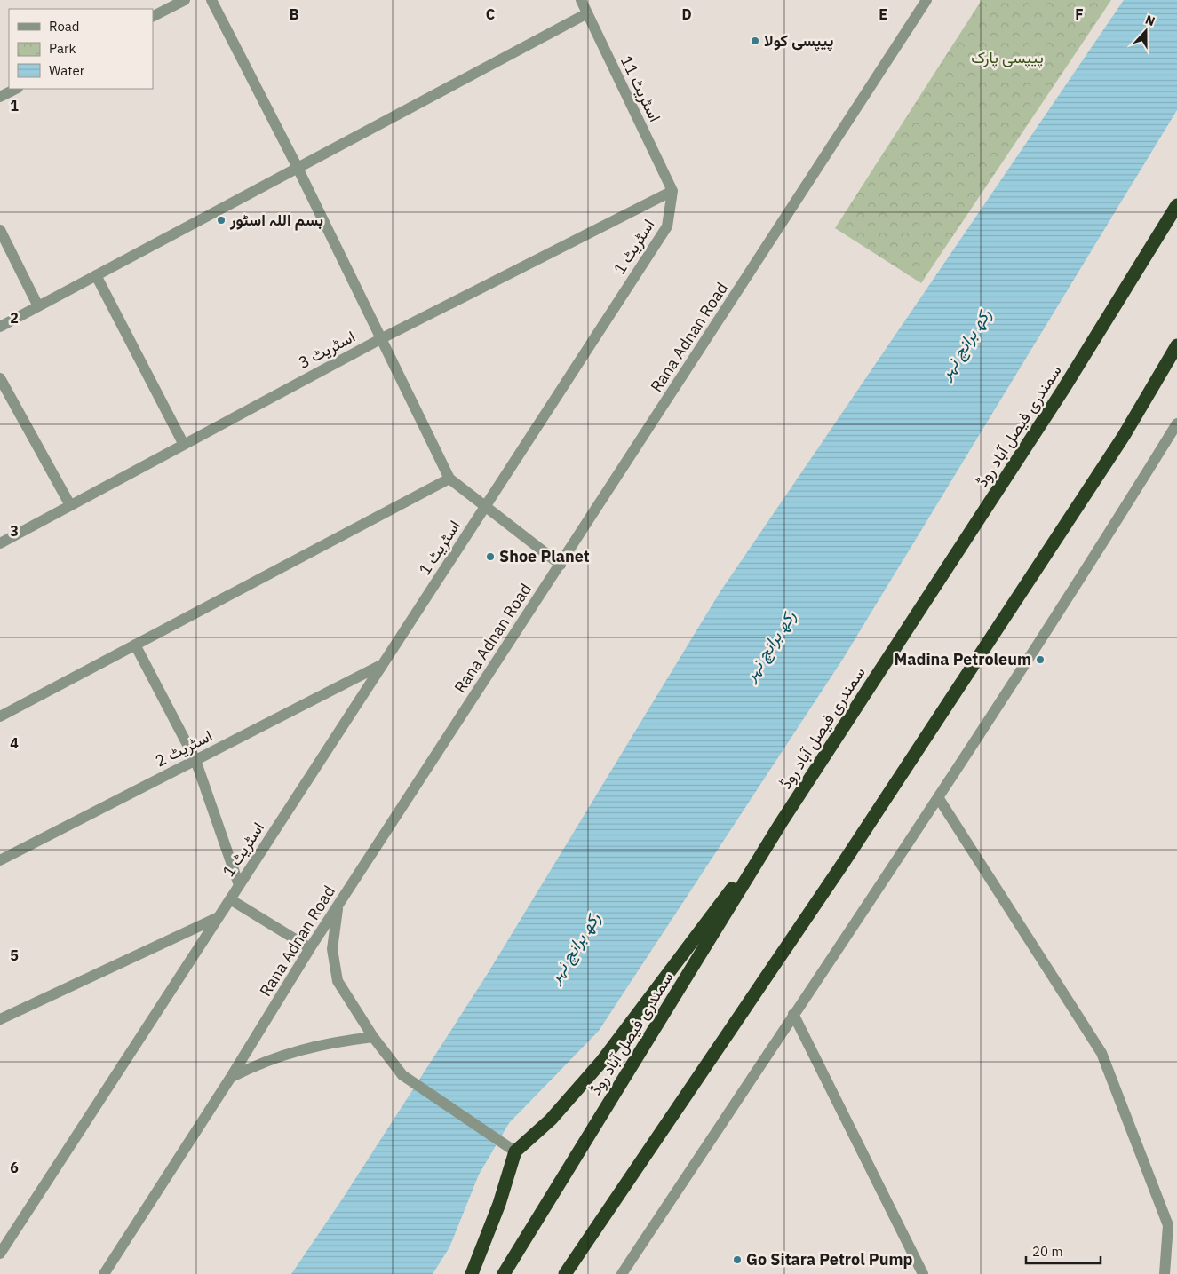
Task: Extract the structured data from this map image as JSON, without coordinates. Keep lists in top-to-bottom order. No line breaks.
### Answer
{"streets":{"highway":["سمندری فیصل آباد روڈ"],"street":["اسٹریٹ 11","اسٹریٹ 1","Rana Adnan Road","اسٹریٹ 3","اسٹریٹ 2"]},"crossings":[["اسٹریٹ 11","اسٹریٹ 1"],["اسٹریٹ 11","اسٹریٹ 3"],["اسٹریٹ 1","اسٹریٹ 3"],["اسٹریٹ 1","اسٹریٹ 2"]],"water":["رکھ برانچ نہر"],"parks":["پیپسی پارک"],"places":["پیپسی کولا","بسم اللہ اسٹور","Shoe Planet","Madina Petroleum","Go Sitara Petrol Pump"],"legend":["Road","Park","Water"],"scale_bar":"20 m","north":"top","grid":{"columns":["B","C","D","E","F"],"rows":["1","2","3","4","5","6"]}}
